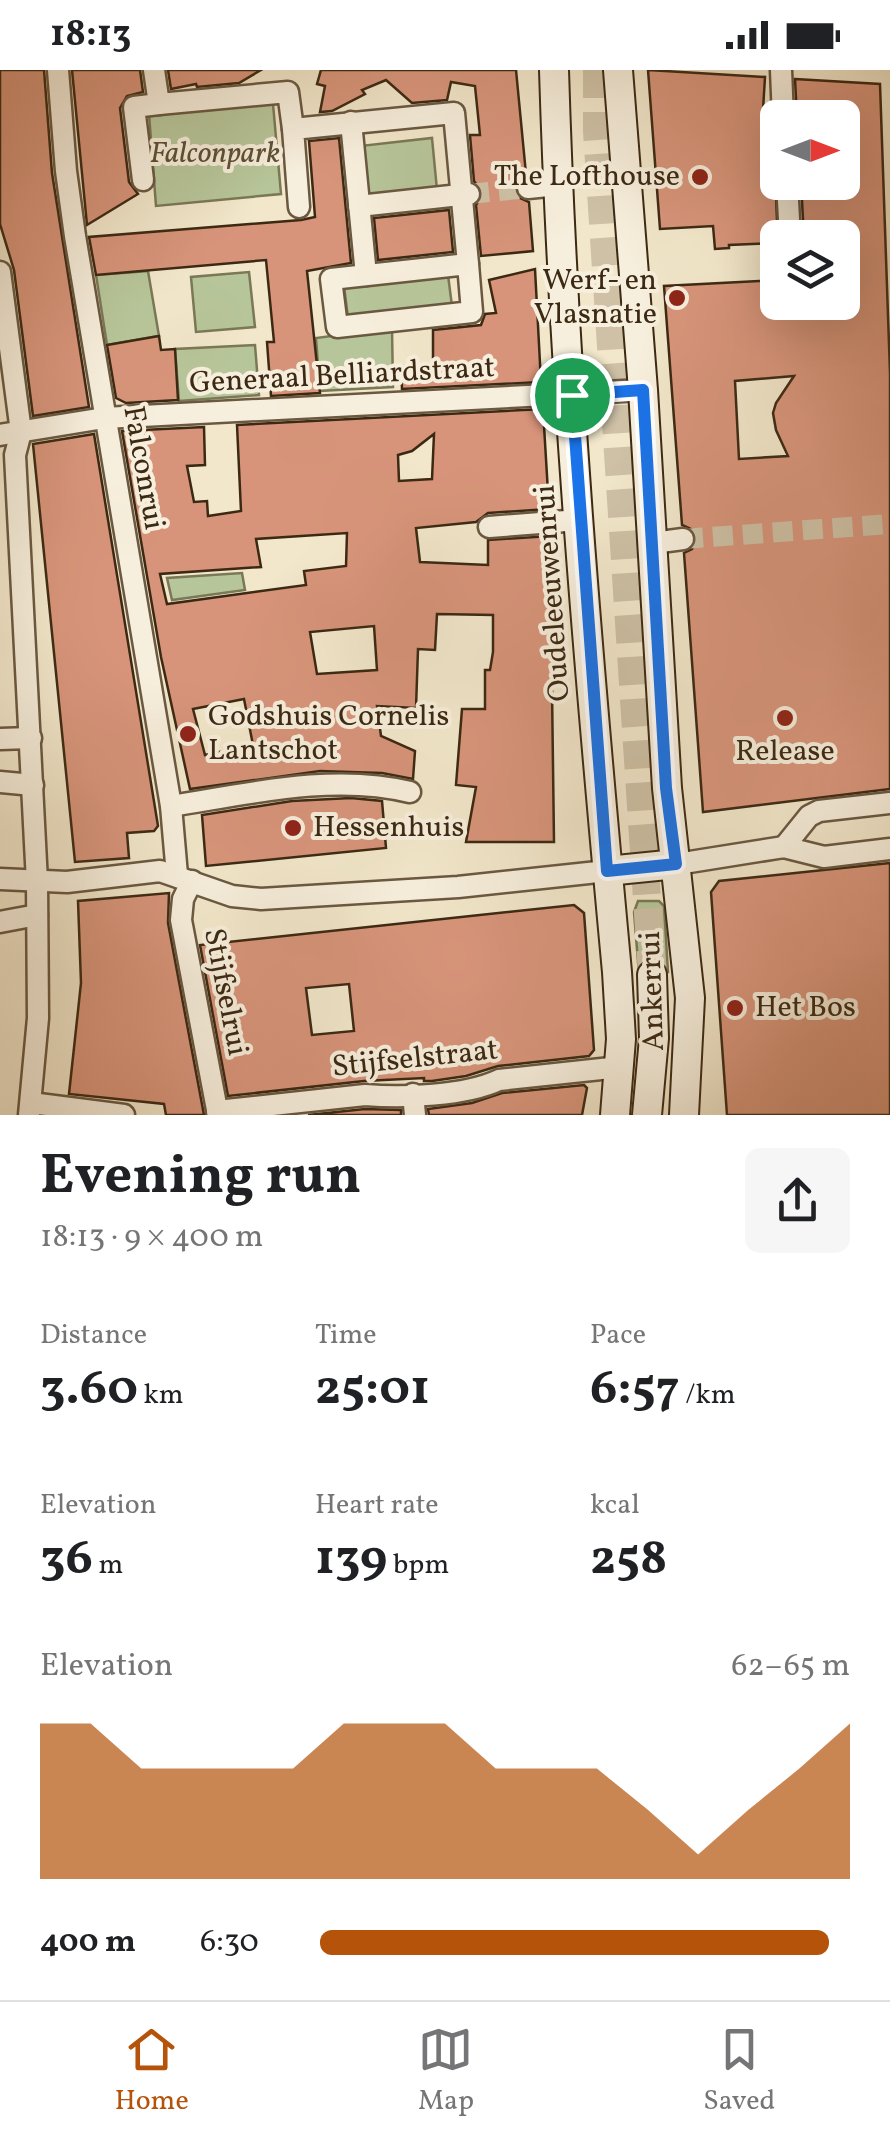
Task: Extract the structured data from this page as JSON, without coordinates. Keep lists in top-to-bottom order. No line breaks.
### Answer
{"streets":{"street":["Generaal Belliardstraat","Falconrui","Oudeleeuwenrui","Ankerrui","Stijfselrui","Stijfselstraat"]},"crossings":[["Generaal Belliardstraat","Falconrui"],["Generaal Belliardstraat","Oudeleeuwenrui"],["Falconrui","Stijfselrui"],["Oudeleeuwenrui","Ankerrui"],["Ankerrui","Stijfselstraat"],["Stijfselrui","Stijfselstraat"]],"parks":["Falconpark"],"places":["The Lofthouse","Werf- en Vlasnatie","Release","Godshuis Cornelis Lantschot","Hessenhuis","Het Bos"],"north":"right","page":{"status":"18:13","heading":["Evening run","18:13 · 9 × 400 m"],"stats":[["Distance","3.60 km"],["Time","25:01"],["Pace","6:57 /km"],["Elevation","36 m"],["Heart rate","139 bpm"],["kcal","258"]],"chart":["Elevation","62–65 m"],"list":[{"name":"400 m","note":"6:30"}],"tabs":["Home","Map","Saved"]}}
